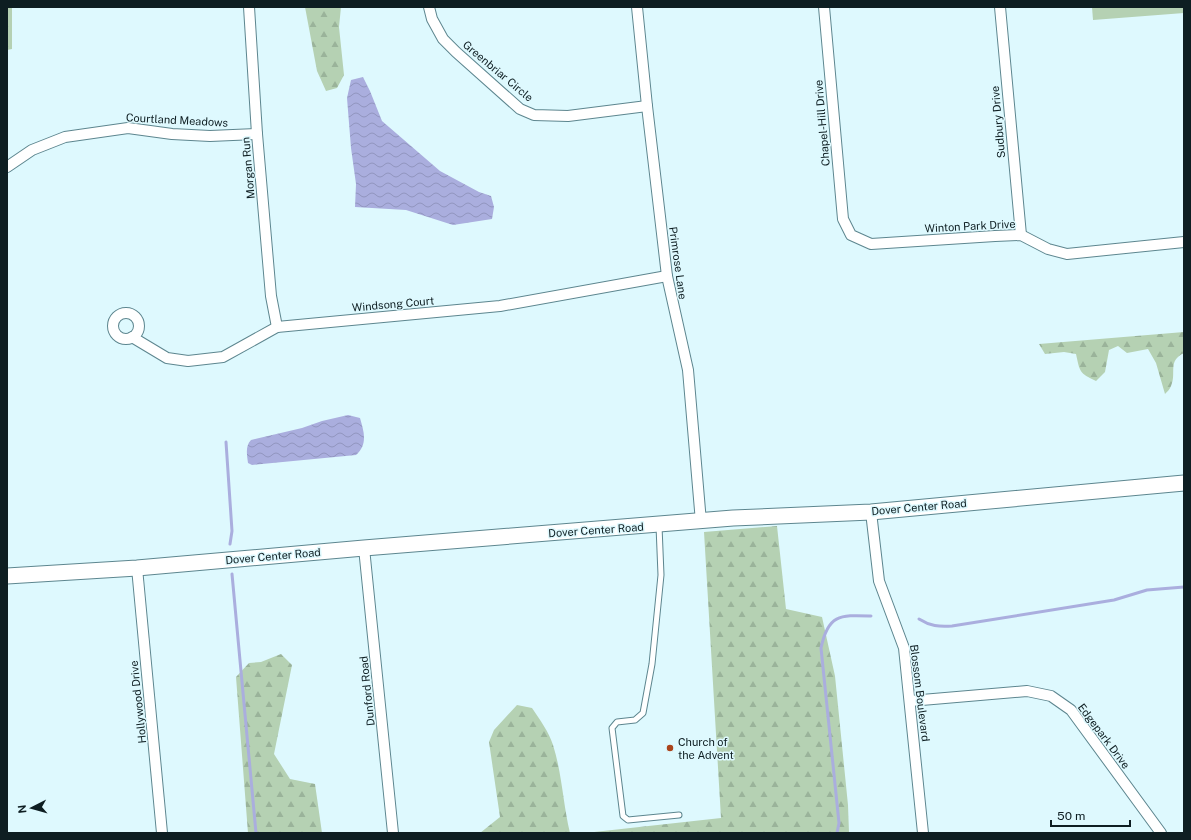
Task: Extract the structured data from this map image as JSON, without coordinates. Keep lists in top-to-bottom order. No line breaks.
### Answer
{"streets":{"street":["Greenbriar Circle","Courtland Meadows","Sudbury Drive","Chapel-Hill Drive","Morgan Run","Winton Park Drive","Primrose Lane","Windsong Court","Dover Center Road","Dunford Road","Blossom Boulevard","Hollywood Drive","Edgepark Drive"]},"crossings":[["Greenbriar Circle","Primrose Lane"],["Courtland Meadows","Morgan Run"],["Sudbury Drive","Winton Park Drive"],["Chapel-Hill Drive","Winton Park Drive"],["Morgan Run","Windsong Court"],["Primrose Lane","Windsong Court"],["Primrose Lane","Dover Center Road"],["Dover Center Road","Dunford Road"],["Dover Center Road","Blossom Boulevard"],["Dover Center Road","Hollywood Drive"],["Blossom Boulevard","Edgepark Drive"]],"places":["Church of the Advent"],"scale_bar":"50 m","north":"left"}
